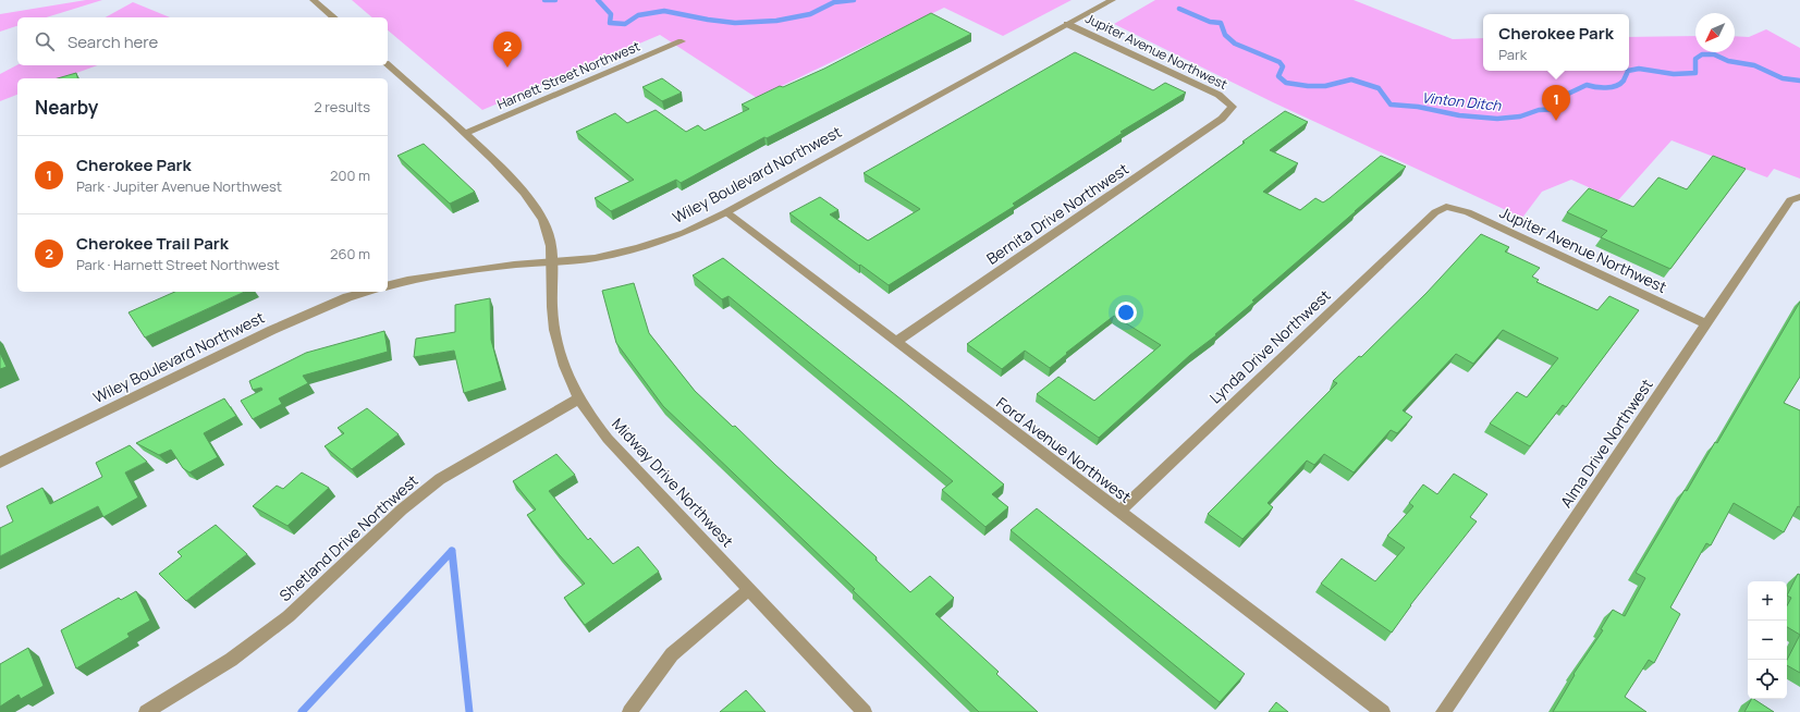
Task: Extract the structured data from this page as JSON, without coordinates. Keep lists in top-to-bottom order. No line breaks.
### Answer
{"streets":{"street":["Jupiter Avenue Northwest","Harnett Street Northwest","Wiley Boulevard Northwest","Bernita Drive Northwest","Lynda Drive Northwest","Alma Drive Northwest","Ford Avenue Northwest","Midway Drive Northwest","Shetland Drive Northwest"]},"crossings":[["Jupiter Avenue Northwest","Wiley Boulevard Northwest"],["Jupiter Avenue Northwest","Bernita Drive Northwest"],["Jupiter Avenue Northwest","Lynda Drive Northwest"],["Jupiter Avenue Northwest","Alma Drive Northwest"],["Harnett Street Northwest","Midway Drive Northwest"],["Wiley Boulevard Northwest","Ford Avenue Northwest"],["Wiley Boulevard Northwest","Midway Drive Northwest"],["Bernita Drive Northwest","Ford Avenue Northwest"],["Lynda Drive Northwest","Ford Avenue Northwest"],["Midway Drive Northwest","Shetland Drive Northwest"]],"water":["Vinton Ditch"],"north":"bottom left","page":{"popup":["Cherokee Park","Park"],"search":"Search here","pins":["2","1"],"heading":["Nearby","2 results"],"list":[{"mark":"1","name":"Cherokee Park","note":"Park · Jupiter Avenue Northwest","value":"200 m"},{"mark":"2","name":"Cherokee Trail Park","note":"Park · Harnett Street Northwest","value":"260 m"}],"map_buttons":["+","−"]}}
